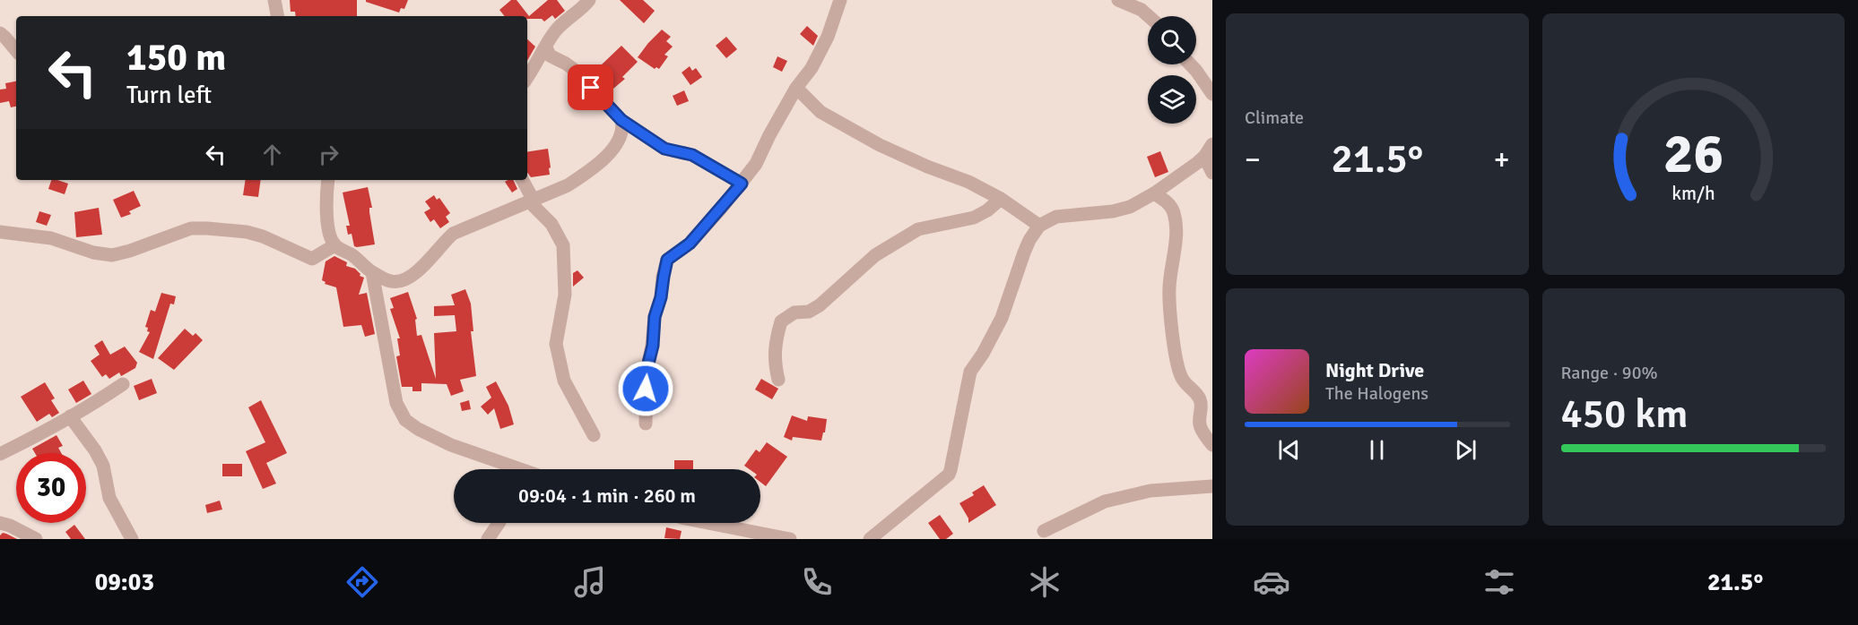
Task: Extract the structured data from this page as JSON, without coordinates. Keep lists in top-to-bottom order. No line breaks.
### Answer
{"page":{"tile":["Climate",["Range · 90%","450 km"]],"turn":["150 m","Turn left"],"heat":["−","21.5°","+"],"song":["Night Drive","The Halogens"],"limit":"30","trip":"09:04 · 1 min · 260 m","tabs":["09:03","21.5°"],"gauge":["26","km/h"]}}
